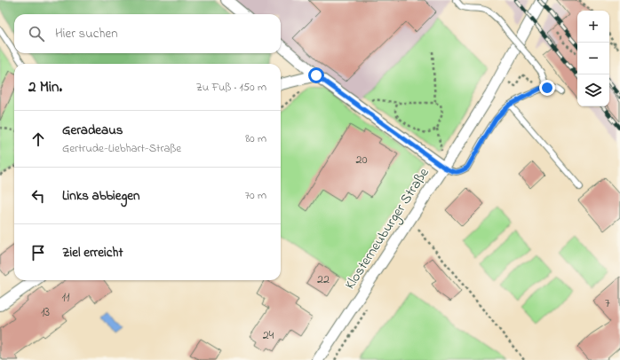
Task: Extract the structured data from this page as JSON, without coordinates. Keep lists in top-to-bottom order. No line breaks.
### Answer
{"streets":{"street":["Klosterneuburger Straße"]},"house_numbers":["20","22","11","7","13","24"],"page":{"map_buttons":["+","−"],"search":"Hier suchen","heading":["2 Min.","Zu Fuß · 150 m"],"list":[["Geradeaus","Gertrude-Liebhart-Straße","80 m"],["Links abbiegen","70 m"],"Ziel erreicht"]}}
